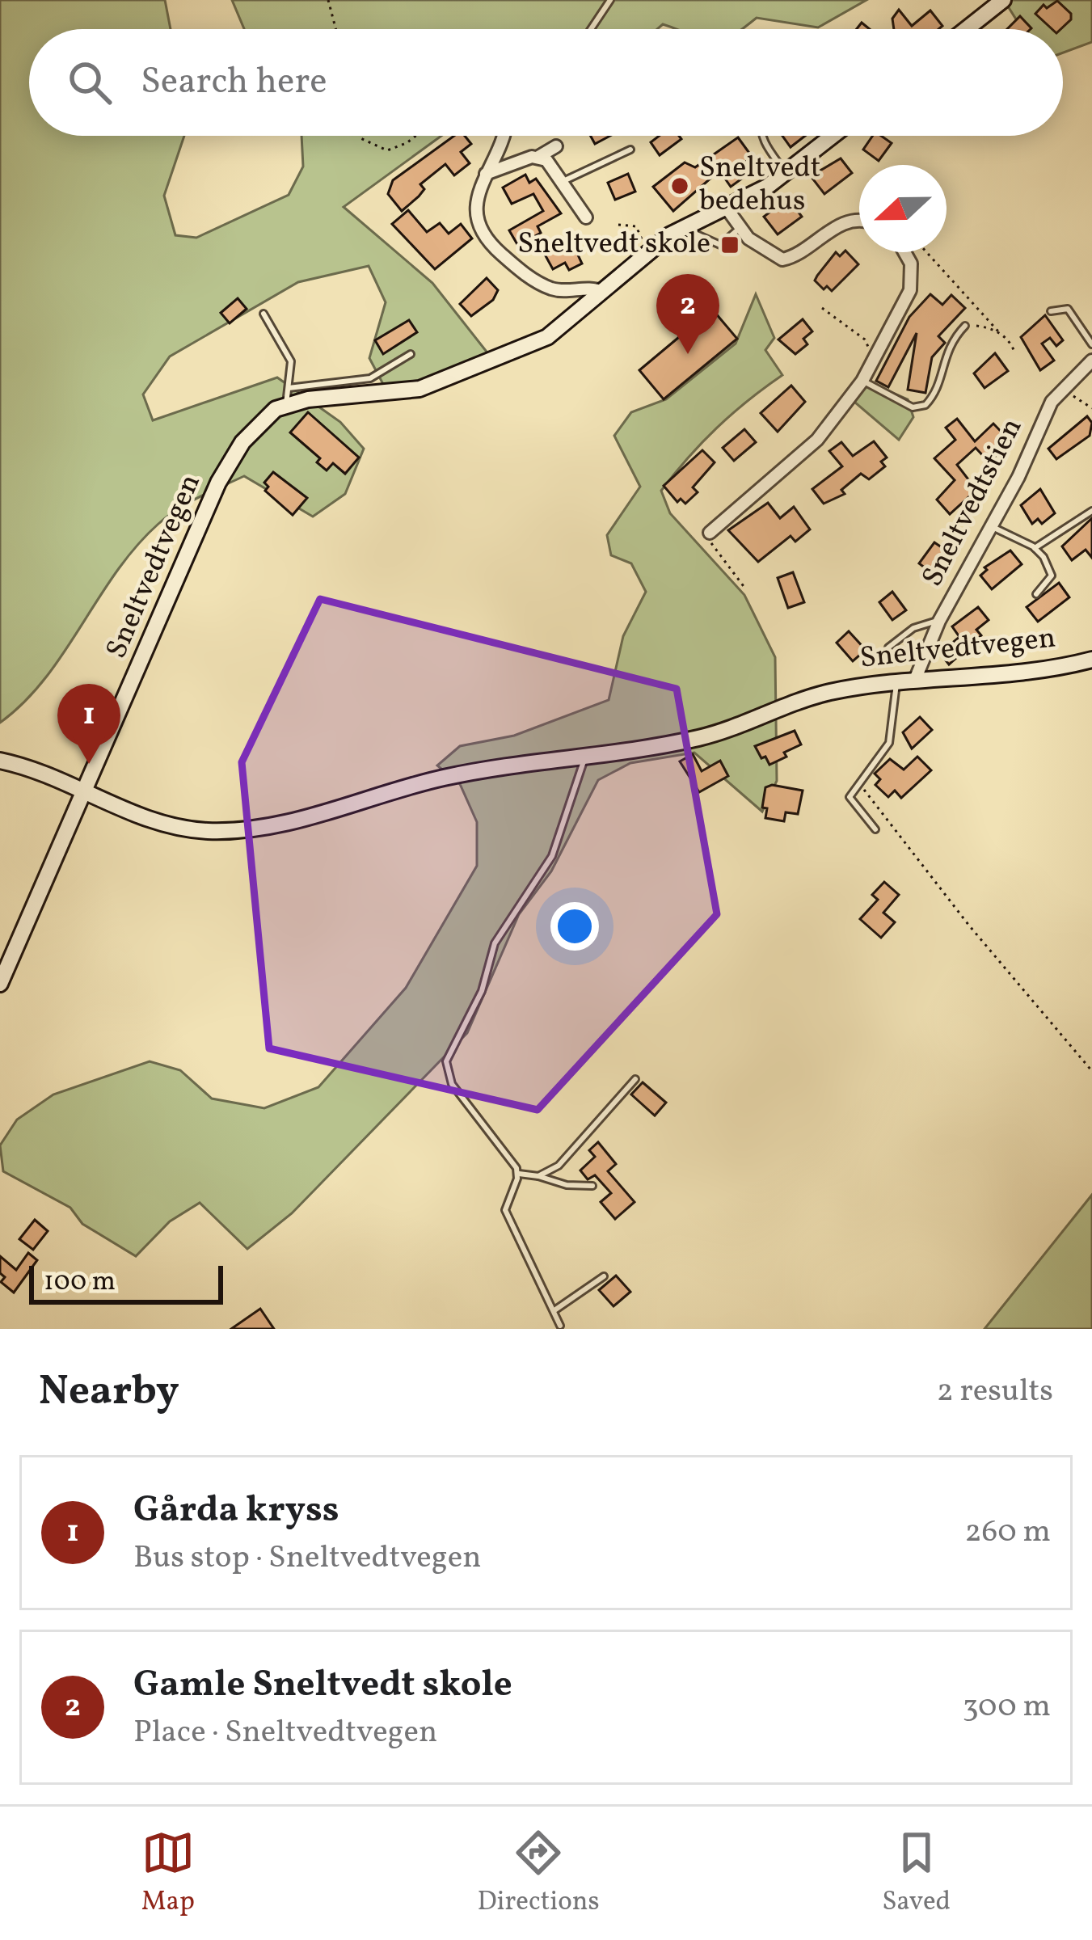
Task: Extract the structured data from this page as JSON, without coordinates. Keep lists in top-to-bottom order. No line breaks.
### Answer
{"streets":{"main road":["Sneltvedtvegen"],"street":["Sneltvedtstien"]},"crossings":[["Sneltvedtstien","Sneltvedtvegen"]],"places":{"other":["Sneltvedt bedehus"],"transit":["Sneltvedt skole"]},"scale_bar":"100 m","north":"left","page":{"search":"Search here","pins":["2","1"],"scale":"100 m","heading":["Nearby","2 results"],"list":[{"mark":"1","name":"Gårda kryss","note":"Bus stop · Sneltvedtvegen","value":"260 m"},{"mark":"2","name":"Gamle Sneltvedt skole","note":"Place · Sneltvedtvegen","value":"300 m"}],"nav":["Map","Directions","Saved"]}}
